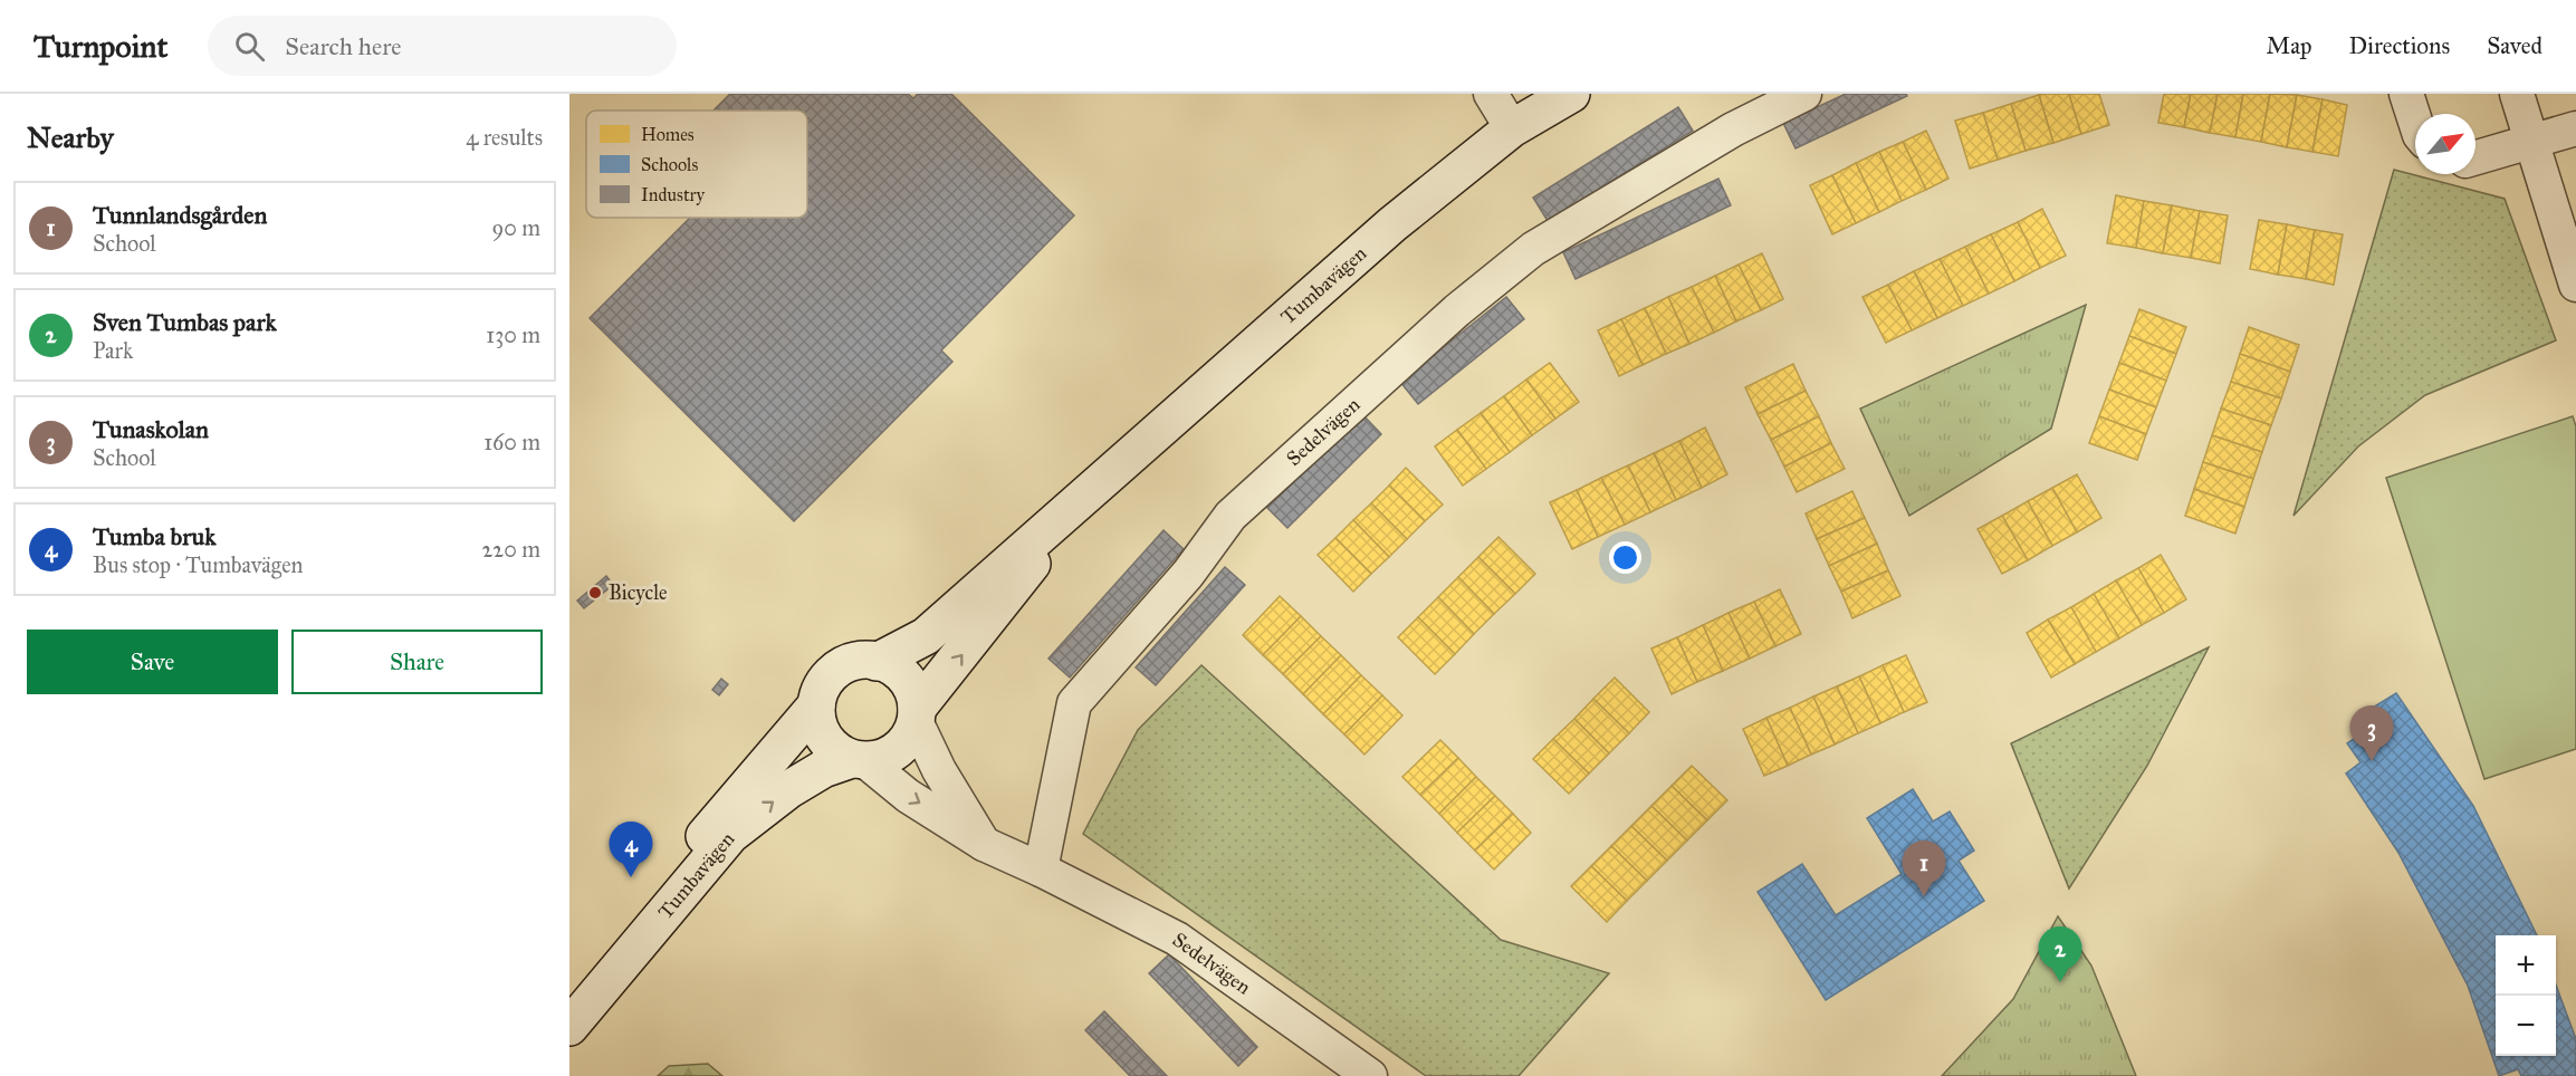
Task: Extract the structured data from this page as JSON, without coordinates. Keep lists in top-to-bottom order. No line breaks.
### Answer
{"streets":{"main road":["Tumbavägen"],"street":["Sedelvägen"]},"crossings":[["Tumbavägen","Sedelvägen"]],"places":["Bicycle"],"legend":["Homes","Schools","Industry"],"north":"top right","page":{"header":"Turnpoint","search":"Search here","nav":["Map","Directions","Saved"],"heading":["Nearby","4 results"],"list":[{"mark":"1","name":"Tunnlandsgården","note":"School","value":"90 m"},{"mark":"2","name":"Sven Tumbas park","note":"Park","value":"130 m"},{"mark":"3","name":"Tunaskolan","note":"School","value":"160 m"},{"mark":"4","name":"Tumba bruk","note":"Bus stop · Tumbavägen","value":"220 m"}],"buttons":["Save","Share"],"pins":["3","4","1","2"],"map_buttons":["+","−"]}}
